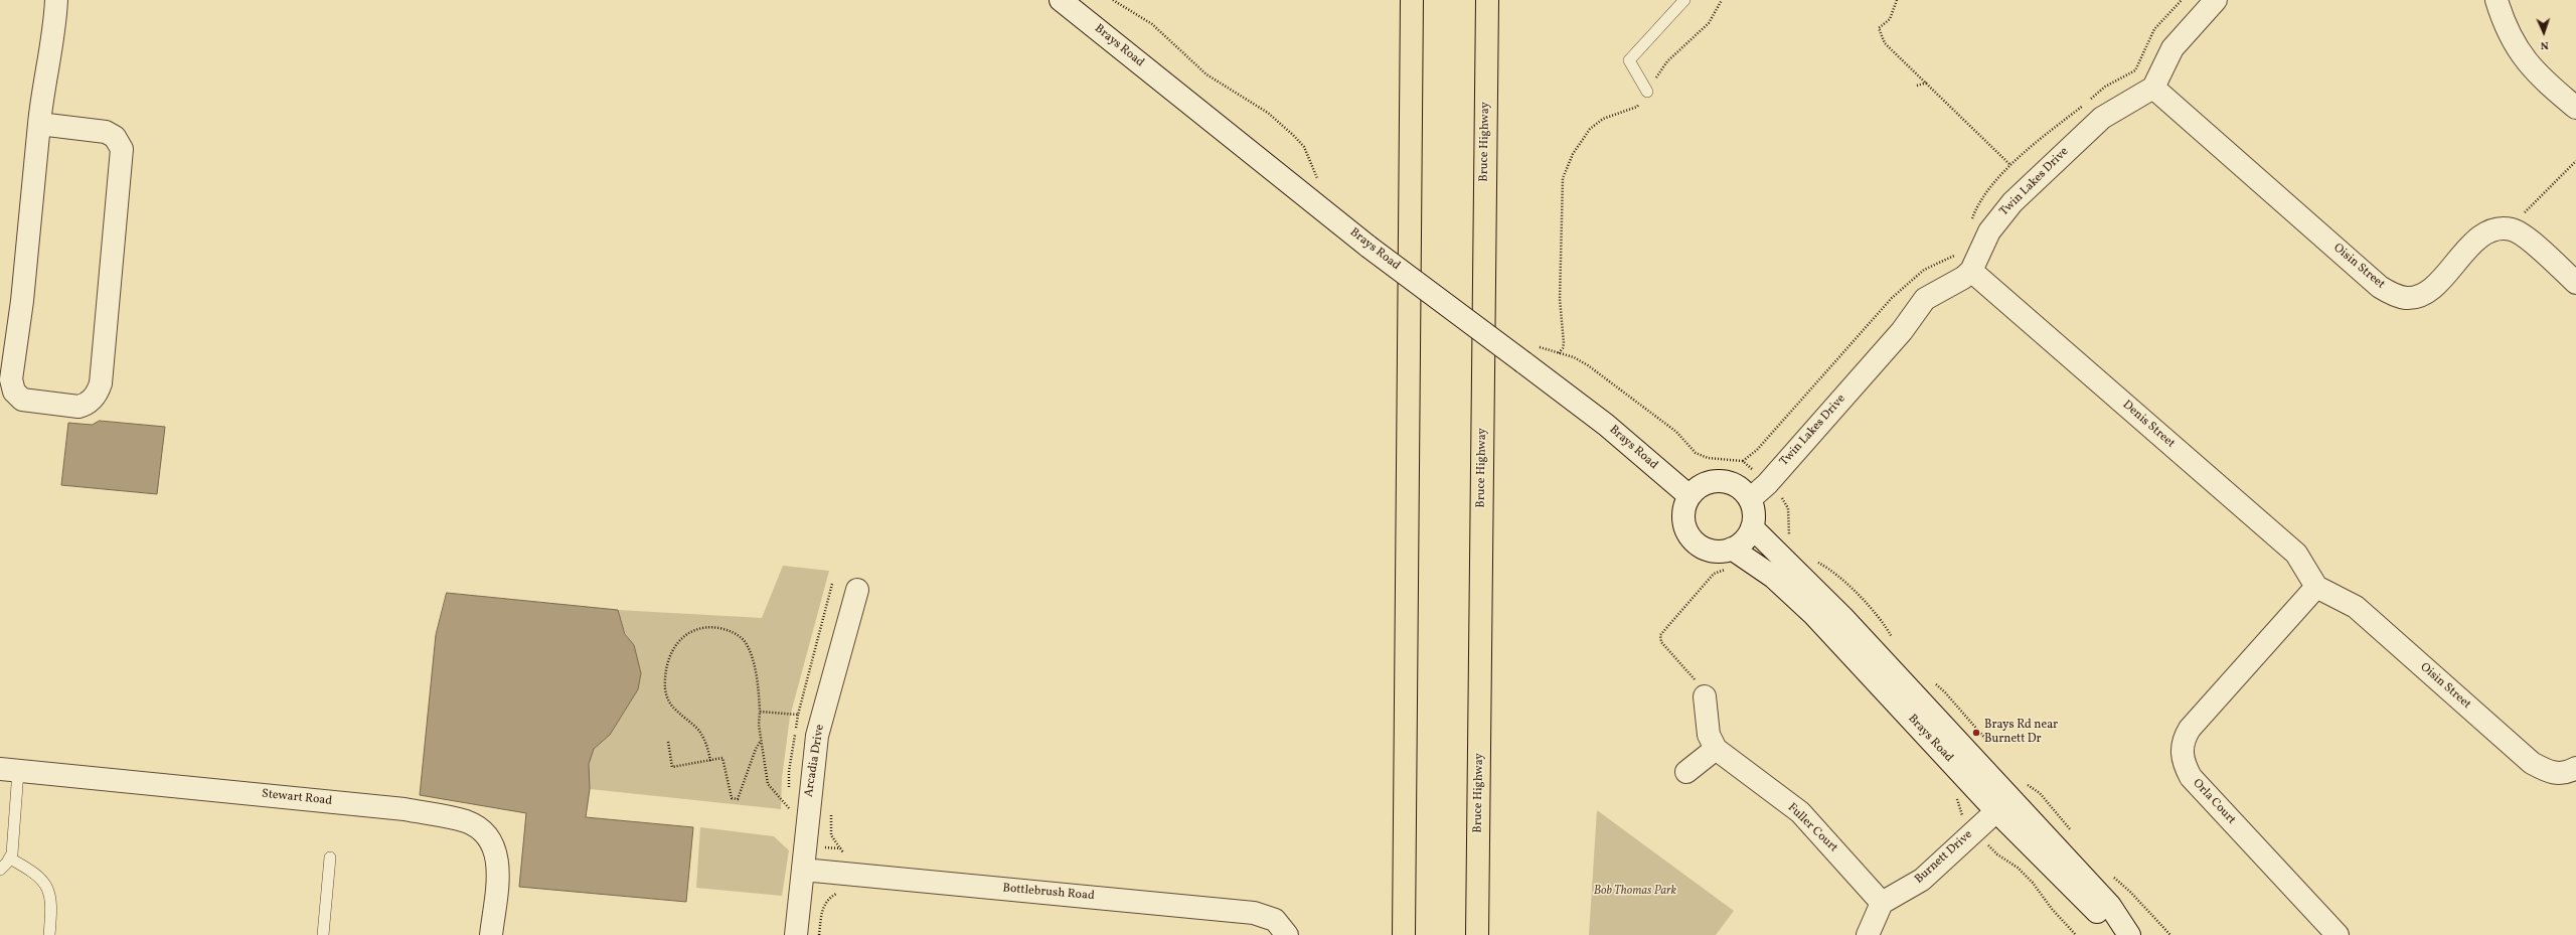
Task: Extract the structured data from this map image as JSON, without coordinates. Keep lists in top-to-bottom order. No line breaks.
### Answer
{"streets":{"highway":["Bruce Highway"],"street":["Brays Road","Twin Lakes Drive","Oisin Street","Denis Street","Arcadia Drive","Stewart Road","Orla Court","Fuller Court","Burnett Drive","Bottlebrush Road"]},"crossings":[["Brays Road","Twin Lakes Drive"],["Brays Road","Burnett Drive"],["Twin Lakes Drive","Oisin Street"],["Twin Lakes Drive","Denis Street"],["Oisin Street","Denis Street"],["Oisin Street","Orla Court"],["Denis Street","Orla Court"],["Arcadia Drive","Bottlebrush Road"],["Fuller Court","Burnett Drive"]],"parks":["Bob Thomas Park"],"places":["Brays Rd near Burnett Dr"],"north":"bottom"}
